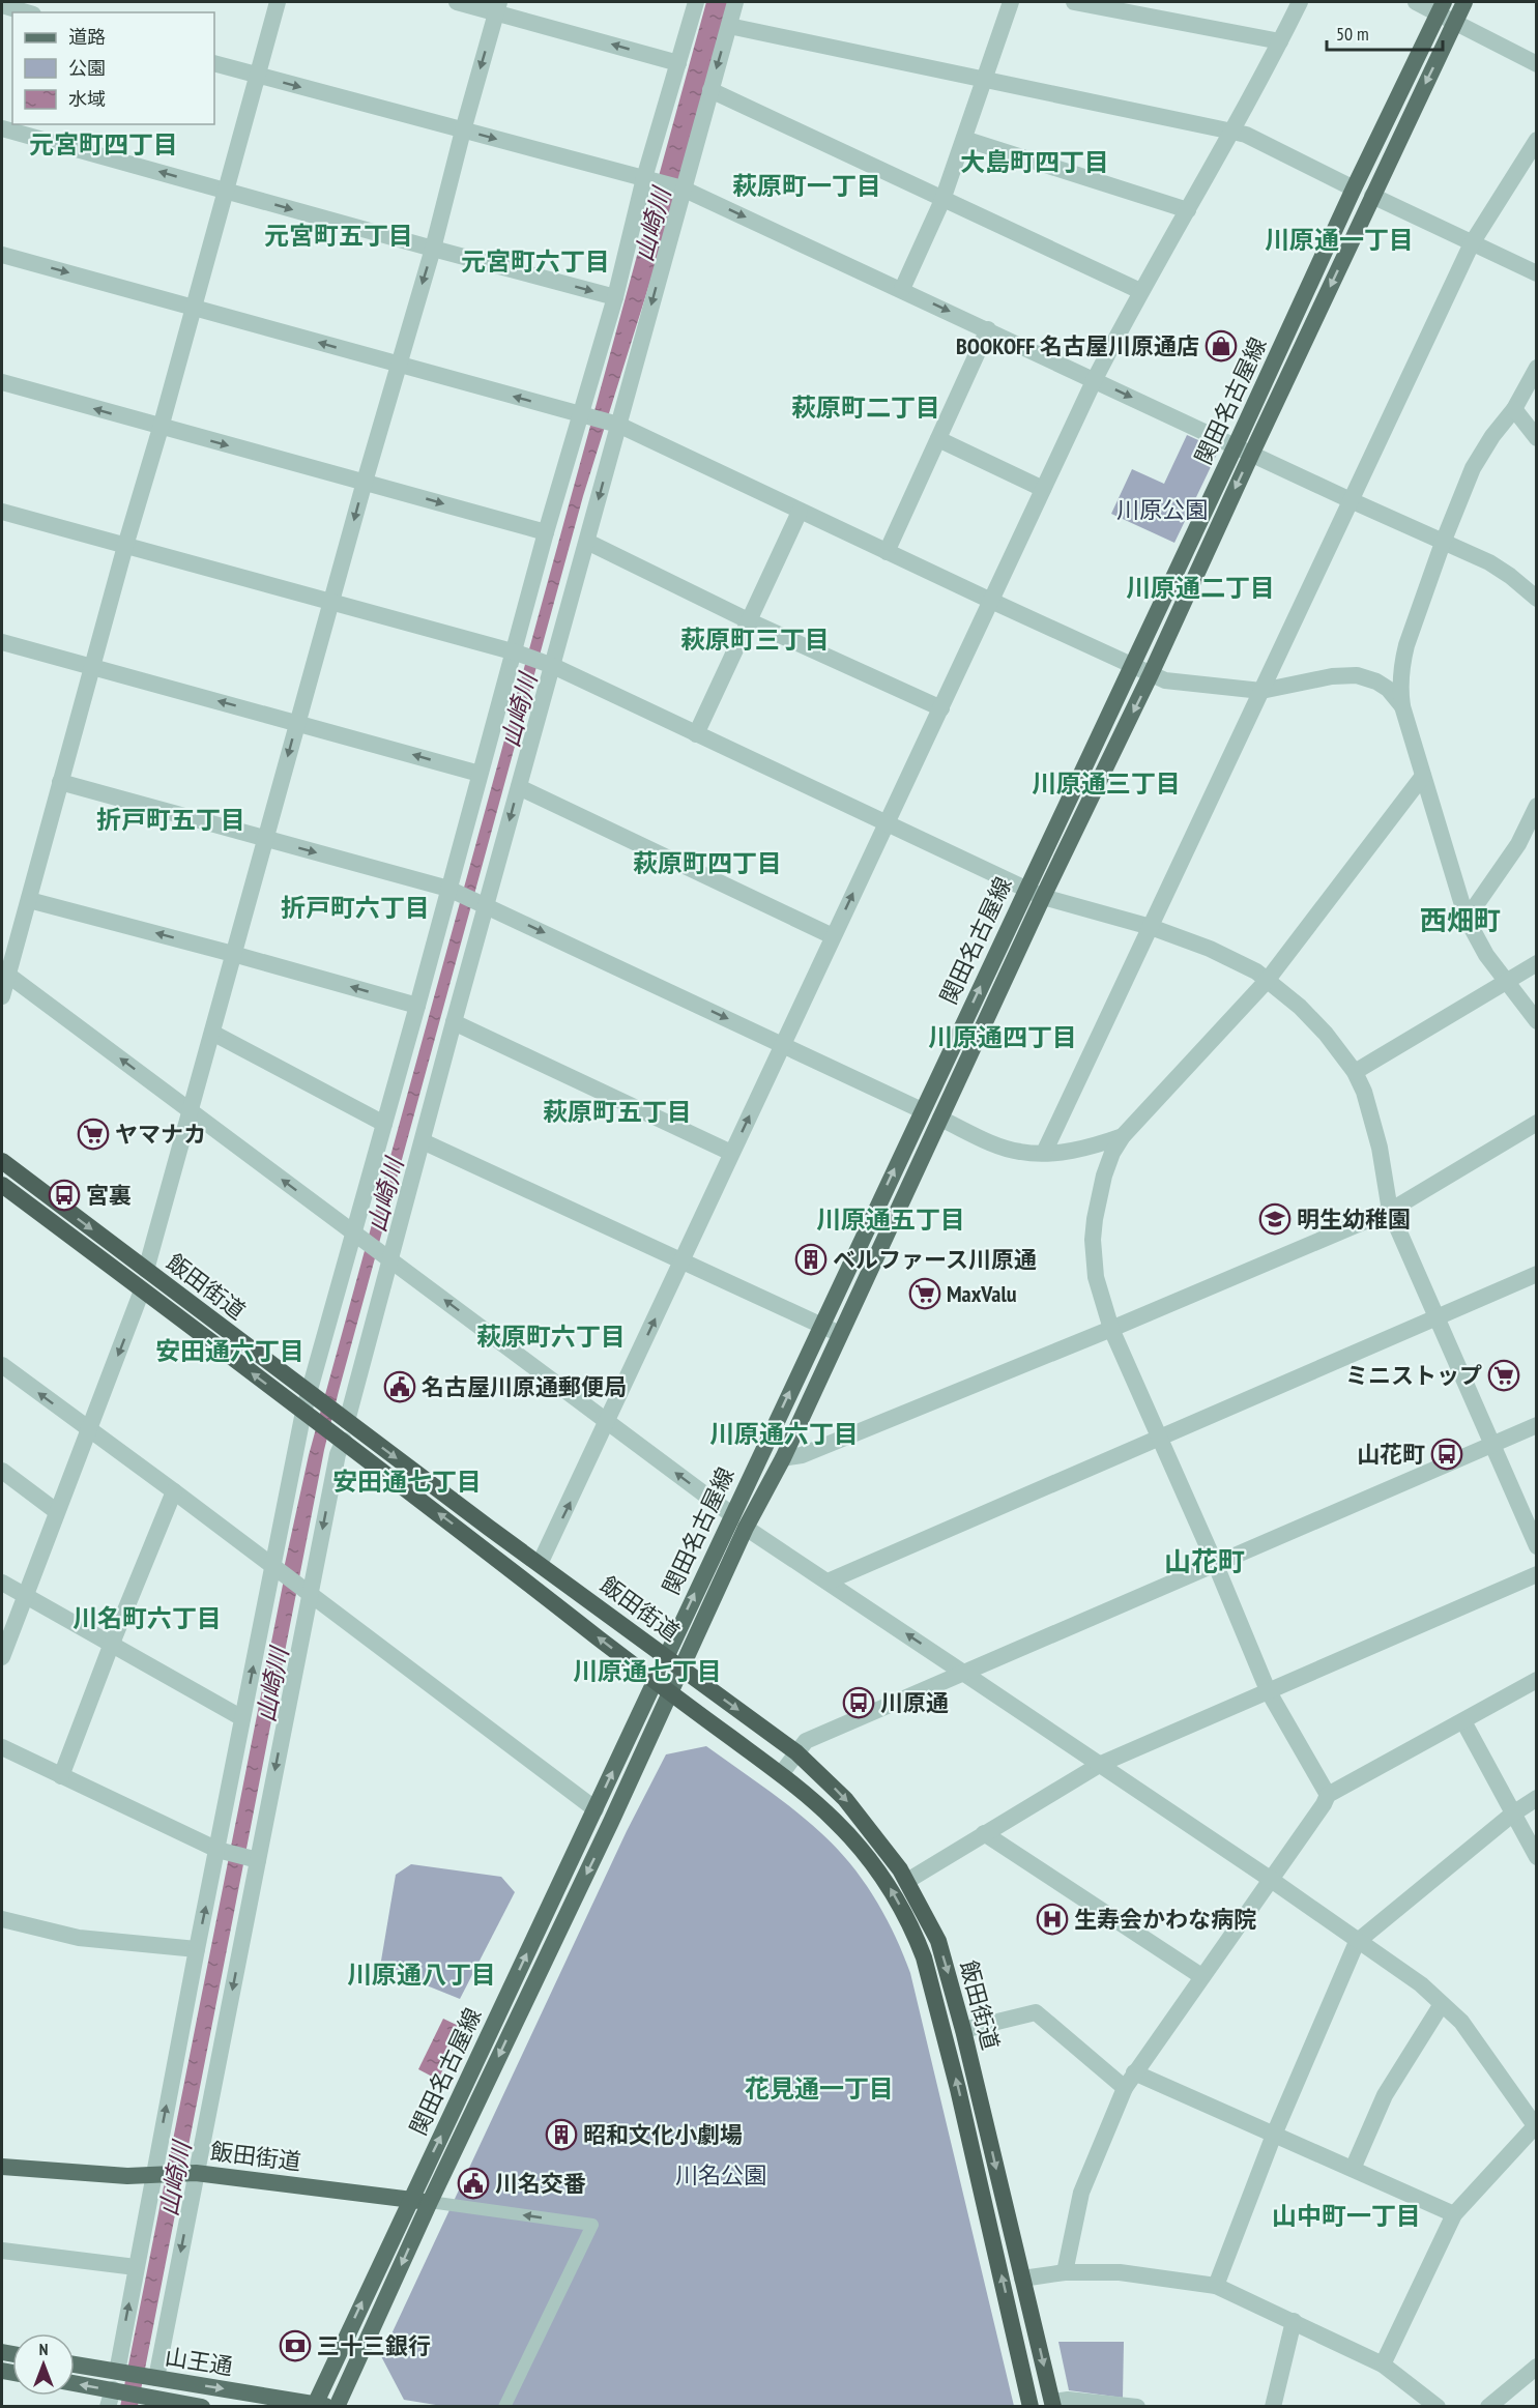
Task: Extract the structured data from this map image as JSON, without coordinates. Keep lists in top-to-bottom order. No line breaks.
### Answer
{"streets":{"highway":["飯田街道"],"main road":["関田名古屋線","山王通"]},"crossings":[["関田名古屋線","飯田街道"],["関田名古屋線","山王通"]],"districts":["元宮町四丁目","大島町四丁目","萩原町一丁目","元宮町五丁目","川原通一丁目","元宮町六丁目","萩原町二丁目","川原通二丁目","萩原町三丁目","川原通三丁目","折戸町五丁目","萩原町四丁目","折戸町六丁目","西畑町","川原通四丁目","萩原町五丁目","川原通五丁目","萩原町六丁目","安田通六丁目","川原通六丁目","安田通七丁目","山花町","川名町六丁目","川原通七丁目","川原通八丁目","花見通一丁目","山中町一丁目"],"water":["山崎川"],"parks":["川原公園","川名公園"],"places":{"shop":["BOOKOFF 名古屋川原通店"],"supermarket":["ヤマナカ","MaxValu","ミニストップ"],"bus stop":["宮裏","山花町","川原通"],"school or university":["明生幼稚園"],"building":["ベルファース川原通","昭和文化小劇場"],"public building":["名古屋川原通郵便局","川名交番"],"hospital":["生寿会かわな病院"],"bank":["三十三銀行"]},"legend":["道路","公園","水域"],"scale_bar":"50 m","north":"top"}
